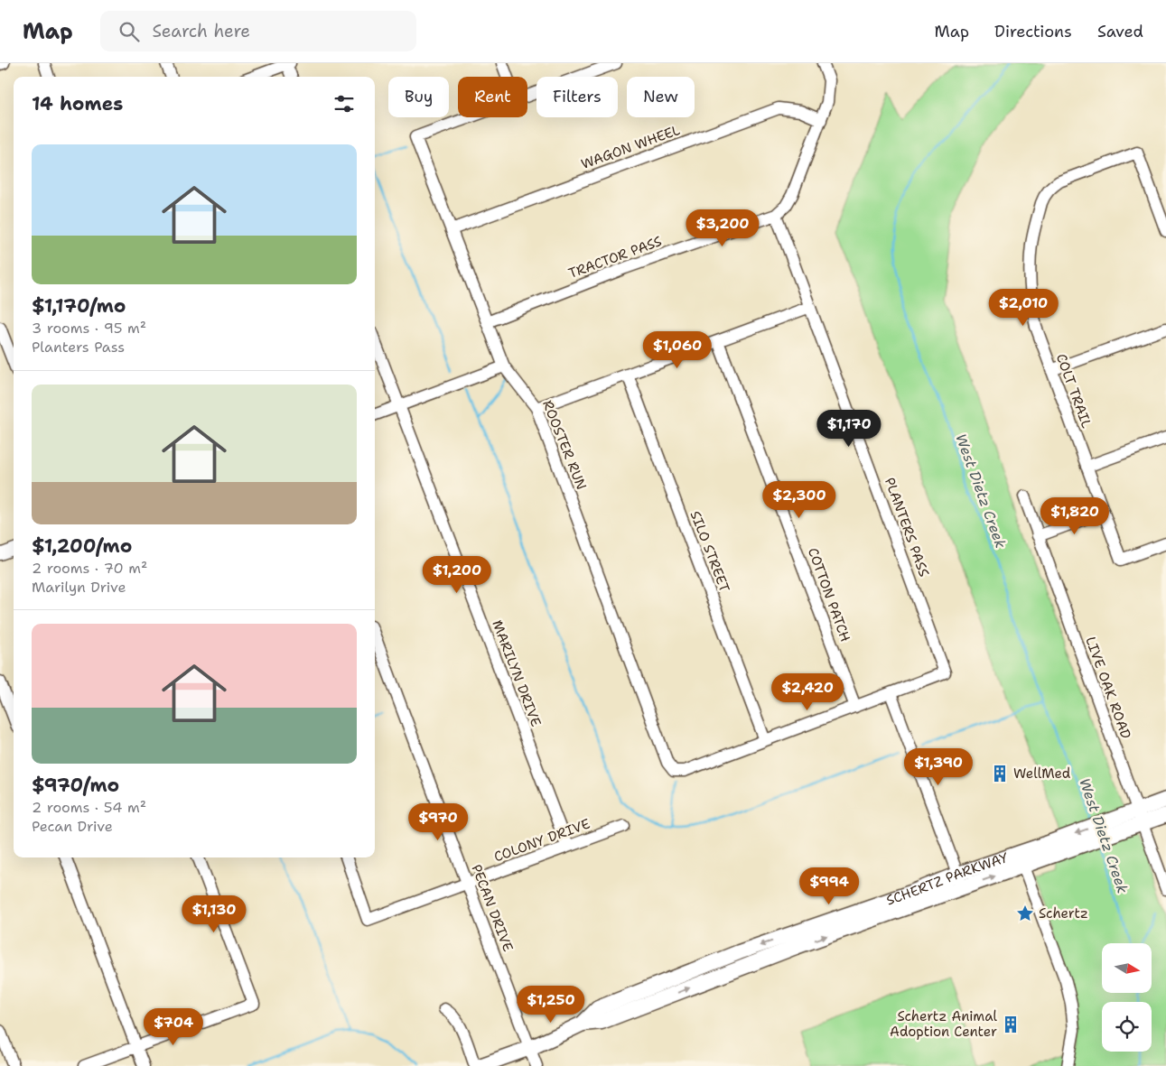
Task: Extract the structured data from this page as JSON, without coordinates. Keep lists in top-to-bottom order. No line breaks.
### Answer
{"streets":{"main road":["SCHERTZ PARKWAY"],"street":["WAGON WHEEL","TRACTOR PASS","COLT TRAIL","ROOSTER RUN","PLANTERS PASS","SILO STREET","COTTON PATCH","MARILYN DRIVE","LIVE OAK ROAD","COLONY DRIVE","PECAN DRIVE"]},"crossings":[["WAGON WHEEL","TRACTOR PASS"],["WAGON WHEEL","ROOSTER RUN"],["TRACTOR PASS","ROOSTER RUN"],["TRACTOR PASS","PLANTERS PASS"],["ROOSTER RUN","SILO STREET"],["MARILYN DRIVE","COLONY DRIVE"],["LIVE OAK ROAD","SCHERTZ PARKWAY"],["COLONY DRIVE","PECAN DRIVE"],["SCHERTZ PARKWAY","PECAN DRIVE"]],"water":["West Dietz Creek"],"places":{"building":["WellMed","Schertz Animal Adoption Center"],"place":["Schertz"]},"north":"right","page":{"header":"Map","search":"Search here","nav":["Map","Directions","Saved"],"chip":["Buy","Rent","Filters","New"],"heading":"14 homes","list":[{"name":"$1,170/mo","note":"3 rooms · 95 m² · Planters Pass"},{"name":"$1,200/mo","note":"2 rooms · 70 m² · Marilyn Drive"},{"name":"$970/mo","note":"2 rooms · 54 m² · Pecan Drive"}],"price":["$3,200","$2,010","$1,060","$1,170","$2,300","$1,820","$1,200","$2,420","$1,390","$970","$994","$1,130","$1,250","$704"]}}
